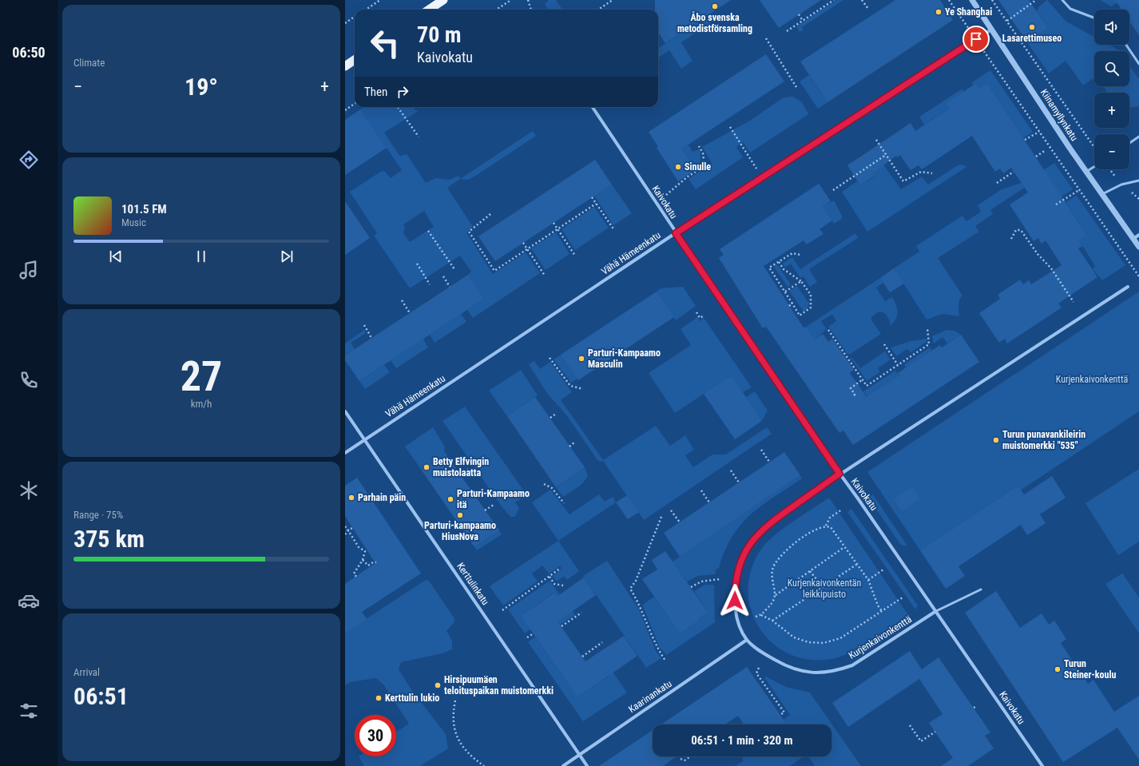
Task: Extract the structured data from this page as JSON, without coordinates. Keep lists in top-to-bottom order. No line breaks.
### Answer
{"streets":{"street":["Kiinamyllynkatu","Kaivokatu","Vähä Hämeenkatu","Kerttulinkatu","Kurjenkaivonkenttä","Kaarinankatu"]},"crossings":[["Kiinamyllynkatu","Vähä Hämeenkatu"],["Kaivokatu","Vähä Hämeenkatu"],["Kaivokatu","Kurjenkaivonkenttä"],["Vähä Hämeenkatu","Kerttulinkatu"],["Kerttulinkatu","Kaarinankatu"],["Kurjenkaivonkenttä","Kaarinankatu"]],"parks":["Kurjenkaivonkenttä","Kurjenkaivonkentän leikkipuisto"],"places":["Åbo svenska metodistförsamling","Ye Shanghai","Lasarettimuseo","Sinulle","Parturi-Kampaamo Masculin","Turun punavankileirin muistomerkki \"535\"","Betty Elfvingin muistolaatta","Parhain päin","Parturi-Kampaamo itä","Parturi-kampaamo HiusNova","Turun Steiner-koulu","Hirsipuumäen teloituspaikan muistomerkki","Kerttulin lukio"],"page":{"tabs":"06:50","tile":["Climate",["27","km/h"],["Range · 75%","375 km"],["Arrival","06:51"]],"map_buttons":["+","−"],"turn":["70 m","Kaivokatu"],"heat":["−","19°","+"],"then":"Then","song":["101.5 FM","Music"],"limit":"30","trip":"06:51 · 1 min · 320 m"}}
